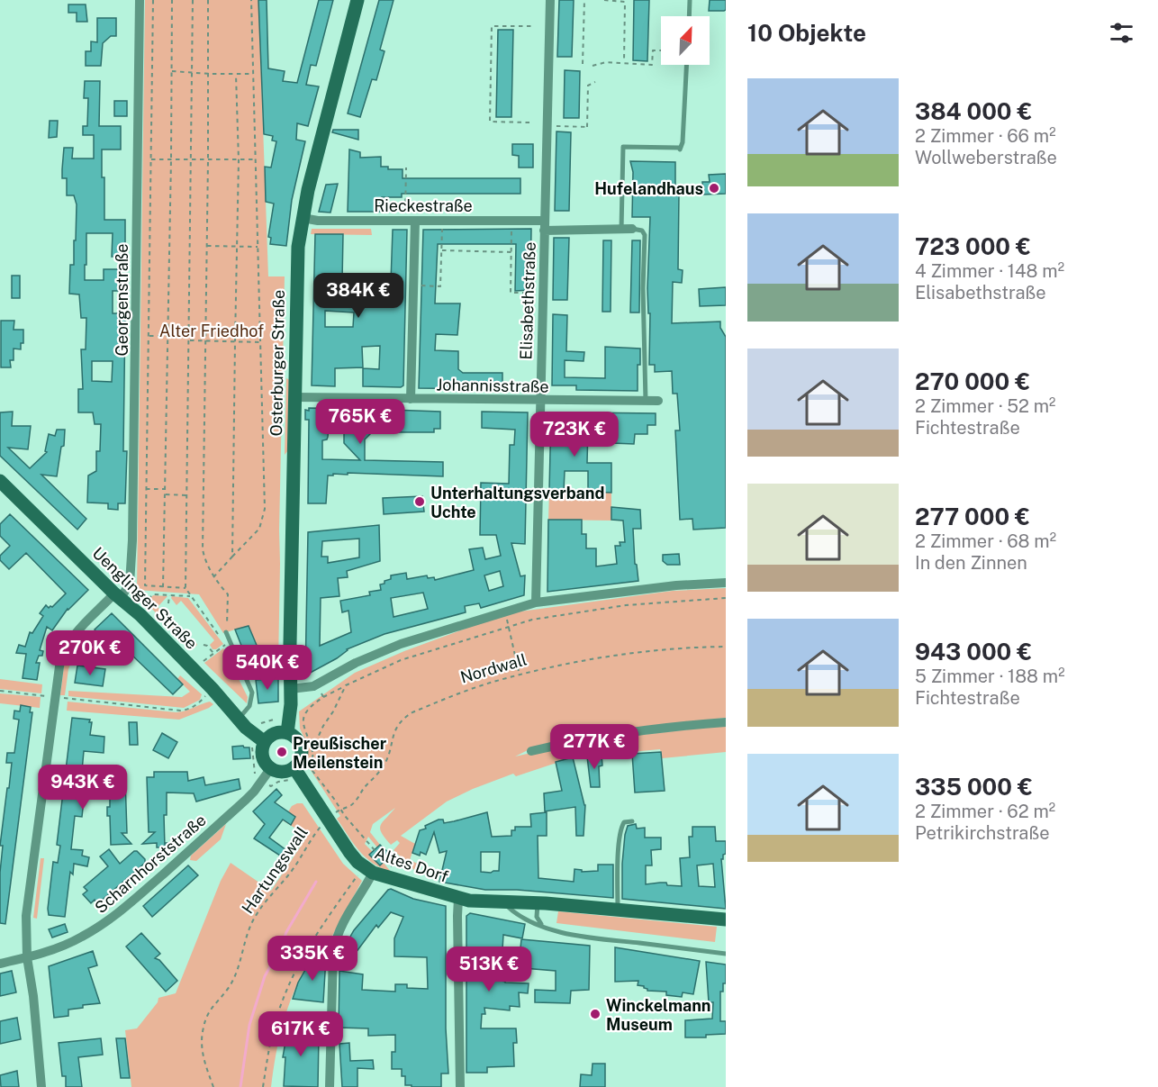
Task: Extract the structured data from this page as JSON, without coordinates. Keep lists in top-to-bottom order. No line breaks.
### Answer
{"streets":{"main road":["Osterburger Straße","Uenglinger Straße","Altes Dorf"],"street":["Rieckestraße","Georgenstraße","Elisabethstraße","Johannisstraße","Scharnhorststraße"],"path":["Nordwall","Hartungswall"]},"crossings":[["Rieckestraße","Elisabethstraße"],["Rieckestraße","Osterburger Straße"],["Georgenstraße","Uenglinger Straße"],["Elisabethstraße","Johannisstraße"],["Osterburger Straße","Johannisstraße"],["Osterburger Straße","Uenglinger Straße"],["Osterburger Straße","Scharnhorststraße"],["Osterburger Straße","Altes Dorf"],["Uenglinger Straße","Scharnhorststraße"],["Uenglinger Straße","Altes Dorf"],["Nordwall","Altes Dorf"],["Nordwall","Hartungswall"],["Scharnhorststraße","Altes Dorf"],["Altes Dorf","Hartungswall"]],"parks":["Alter Friedhof"],"places":["Hufelandhaus","Unterhaltungsverband Uchte","Preußischer Meilenstein","Winckelmann Museum"],"north":"top right","page":{"heading":"10 Objekte","list":[{"name":"384 000 €","note":"2 Zimmer · 66 m² · Wollweberstraße"},{"name":"723 000 €","note":"4 Zimmer · 148 m² · Elisabethstraße"},{"name":"270 000 €","note":"2 Zimmer · 52 m² · Fichtestraße"},{"name":"277 000 €","note":"2 Zimmer · 68 m² · In den Zinnen"},{"name":"943 000 €","note":"5 Zimmer · 188 m² · Fichtestraße"},{"name":"335 000 €","note":"2 Zimmer · 62 m² · Petrikirchstraße"}],"price":["384K €","765K €","723K €","270K €","540K €","277K €","943K €","335K €","513K €","617K €"]}}
